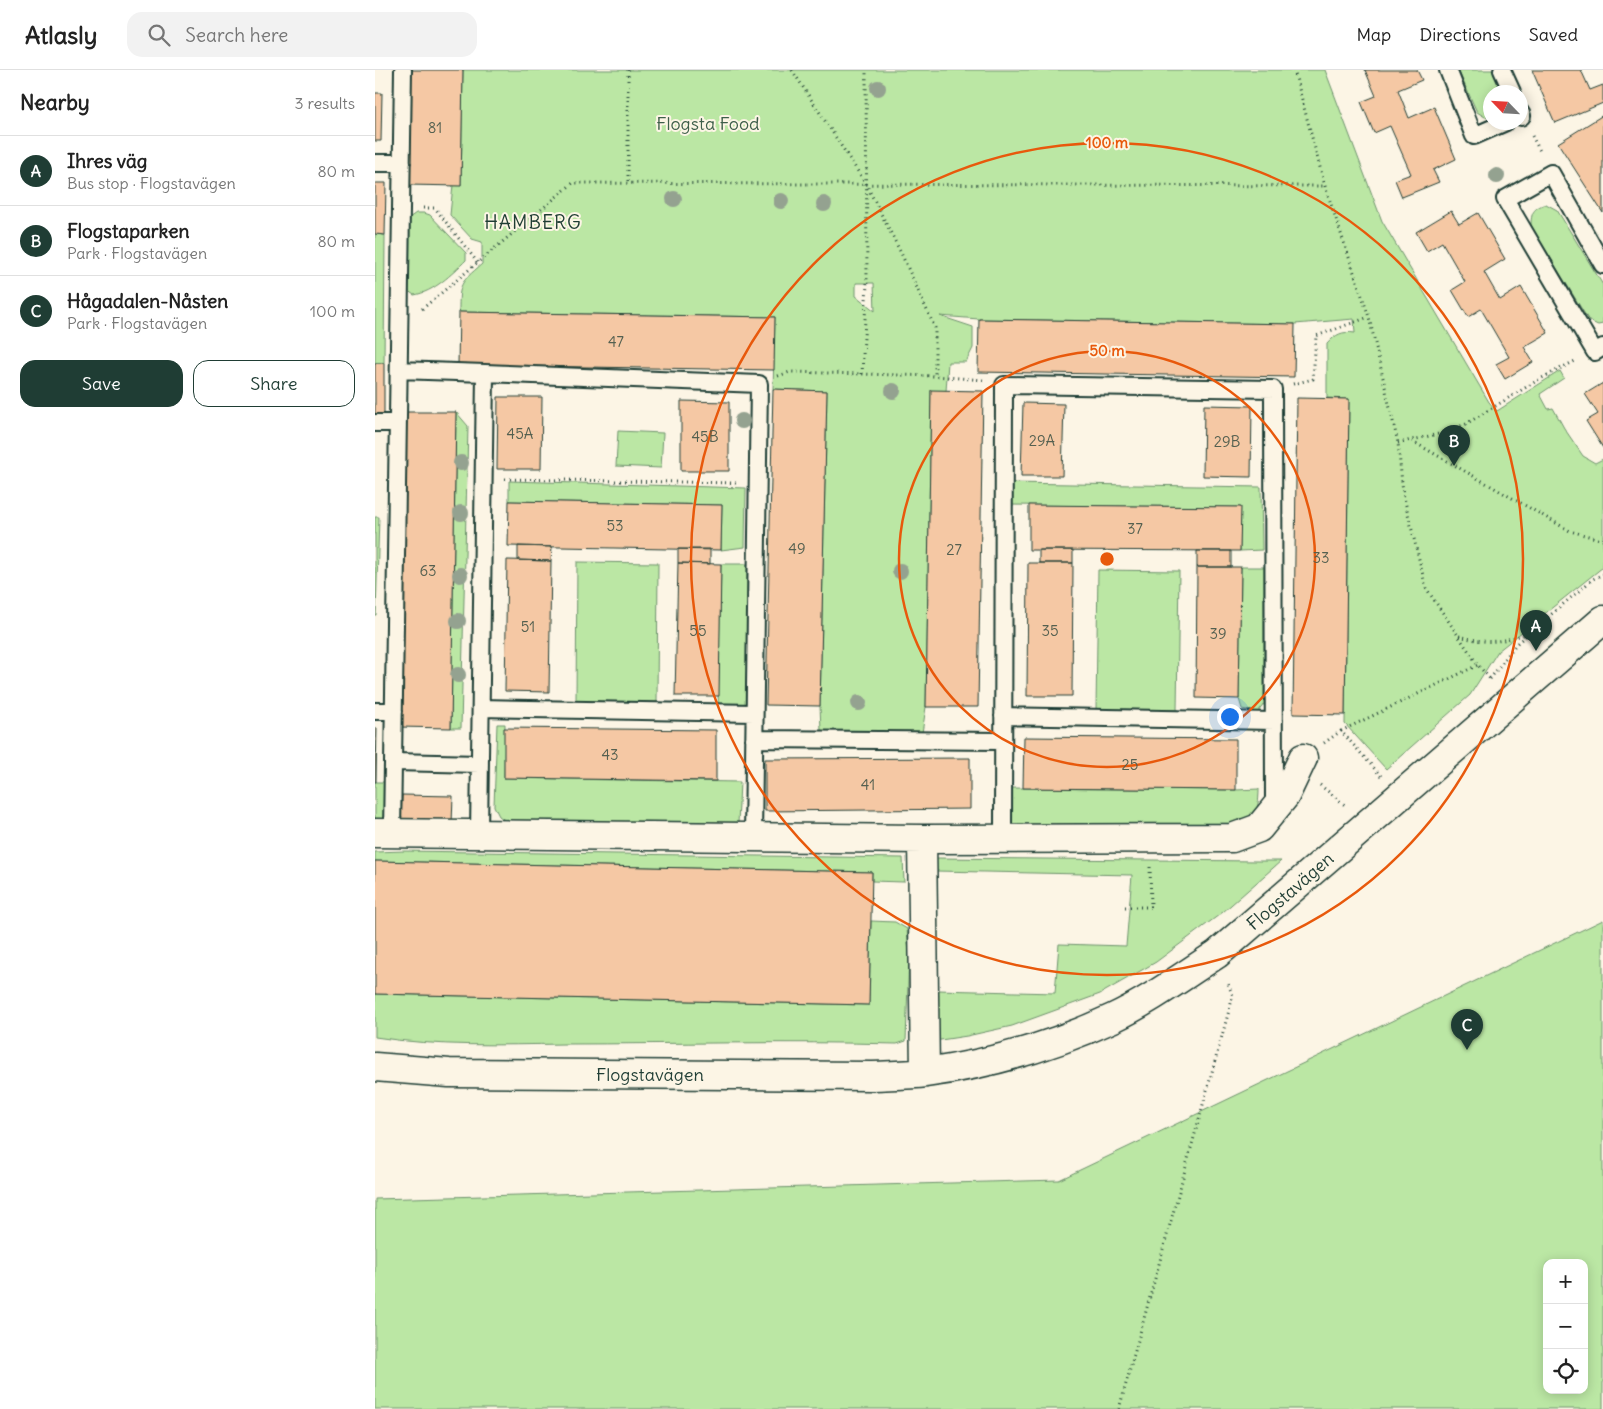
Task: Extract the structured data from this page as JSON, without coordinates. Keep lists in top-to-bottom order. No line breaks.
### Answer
{"streets":{"street":["Flogstavägen"]},"districts":["HAMBERG"],"parks":["Flogsta Food"],"house_numbers":["81","47","45A","45B","29A","29B","53","37","49","27","33","63","51","55","35","39","43","25","41"],"north":"top left","page":{"header":"Atlasly","search":"Search here","nav":["Map","Directions","Saved"],"heading":["Nearby","3 results"],"list":[{"mark":"A","name":"Ihres väg","note":"Bus stop · Flogstavägen","value":"80 m"},{"mark":"B","name":"Flogstaparken","note":"Park · Flogstavägen","value":"80 m"},{"mark":"C","name":"Hågadalen-Nåsten","note":"Park · Flogstavägen","value":"100 m"}],"buttons":["Save","Share"],"pins":["B","A","C"],"map_buttons":["+","−"]},"rings":["100 m","50 m"]}
